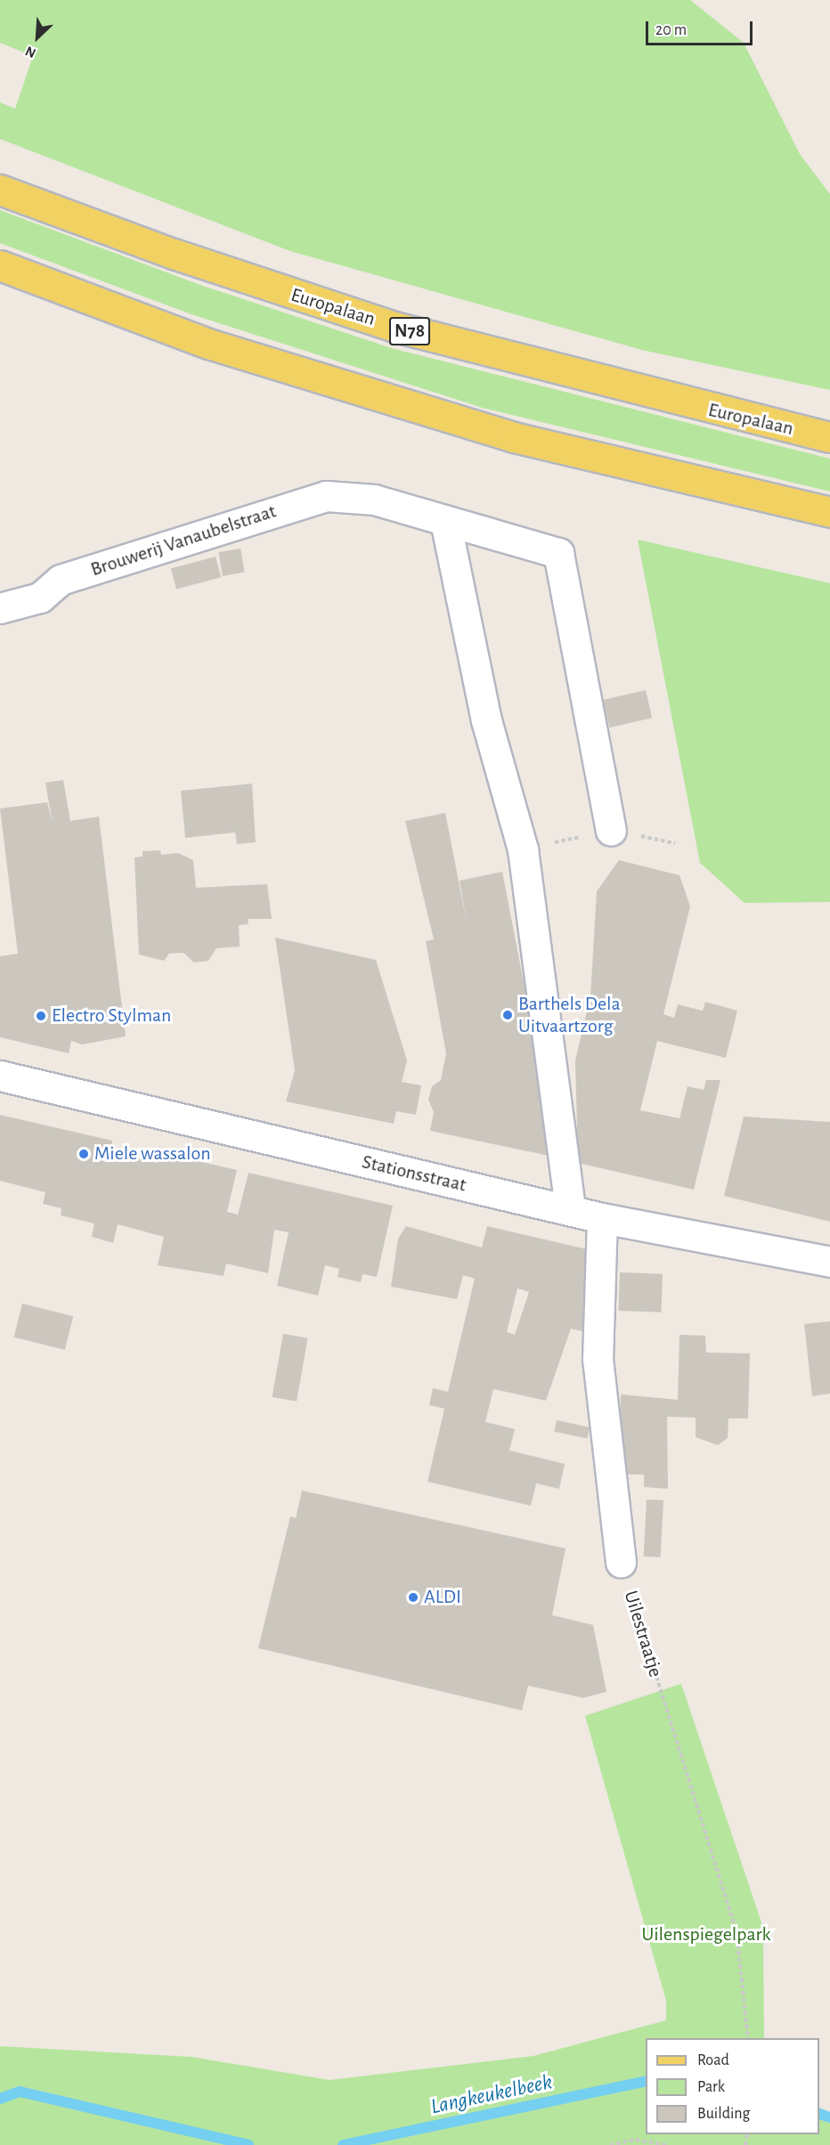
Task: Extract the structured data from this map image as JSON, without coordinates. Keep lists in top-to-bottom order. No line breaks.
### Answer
{"streets":{"main road":["Europalaan","N78"],"street":["Brouwerij Vanaubelstraat","Stationsstraat"],"path":["Uilestraatje"]},"water":["Langkeukelbeek"],"parks":["Uilenspiegelpark"],"places":["Barthels Dela Uitvaartzorg","Electro Stylman","Miele wassalon","ALDI"],"legend":["Road","Park","Building"],"scale_bar":"20 m","north":"bottom left"}
